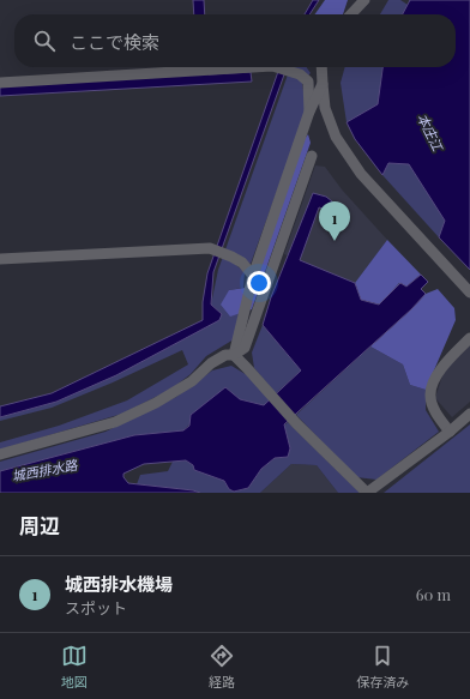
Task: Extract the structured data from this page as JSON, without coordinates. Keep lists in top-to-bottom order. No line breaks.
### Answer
{"water":["本庄江","城西排水路"],"page":{"search":"ここで検索","pins":"1","heading":"周辺","list":[{"mark":"1","name":"城西排水機場","note":"スポット","value":"60 m"}],"nav":["地図","経路","保存済み"]}}
